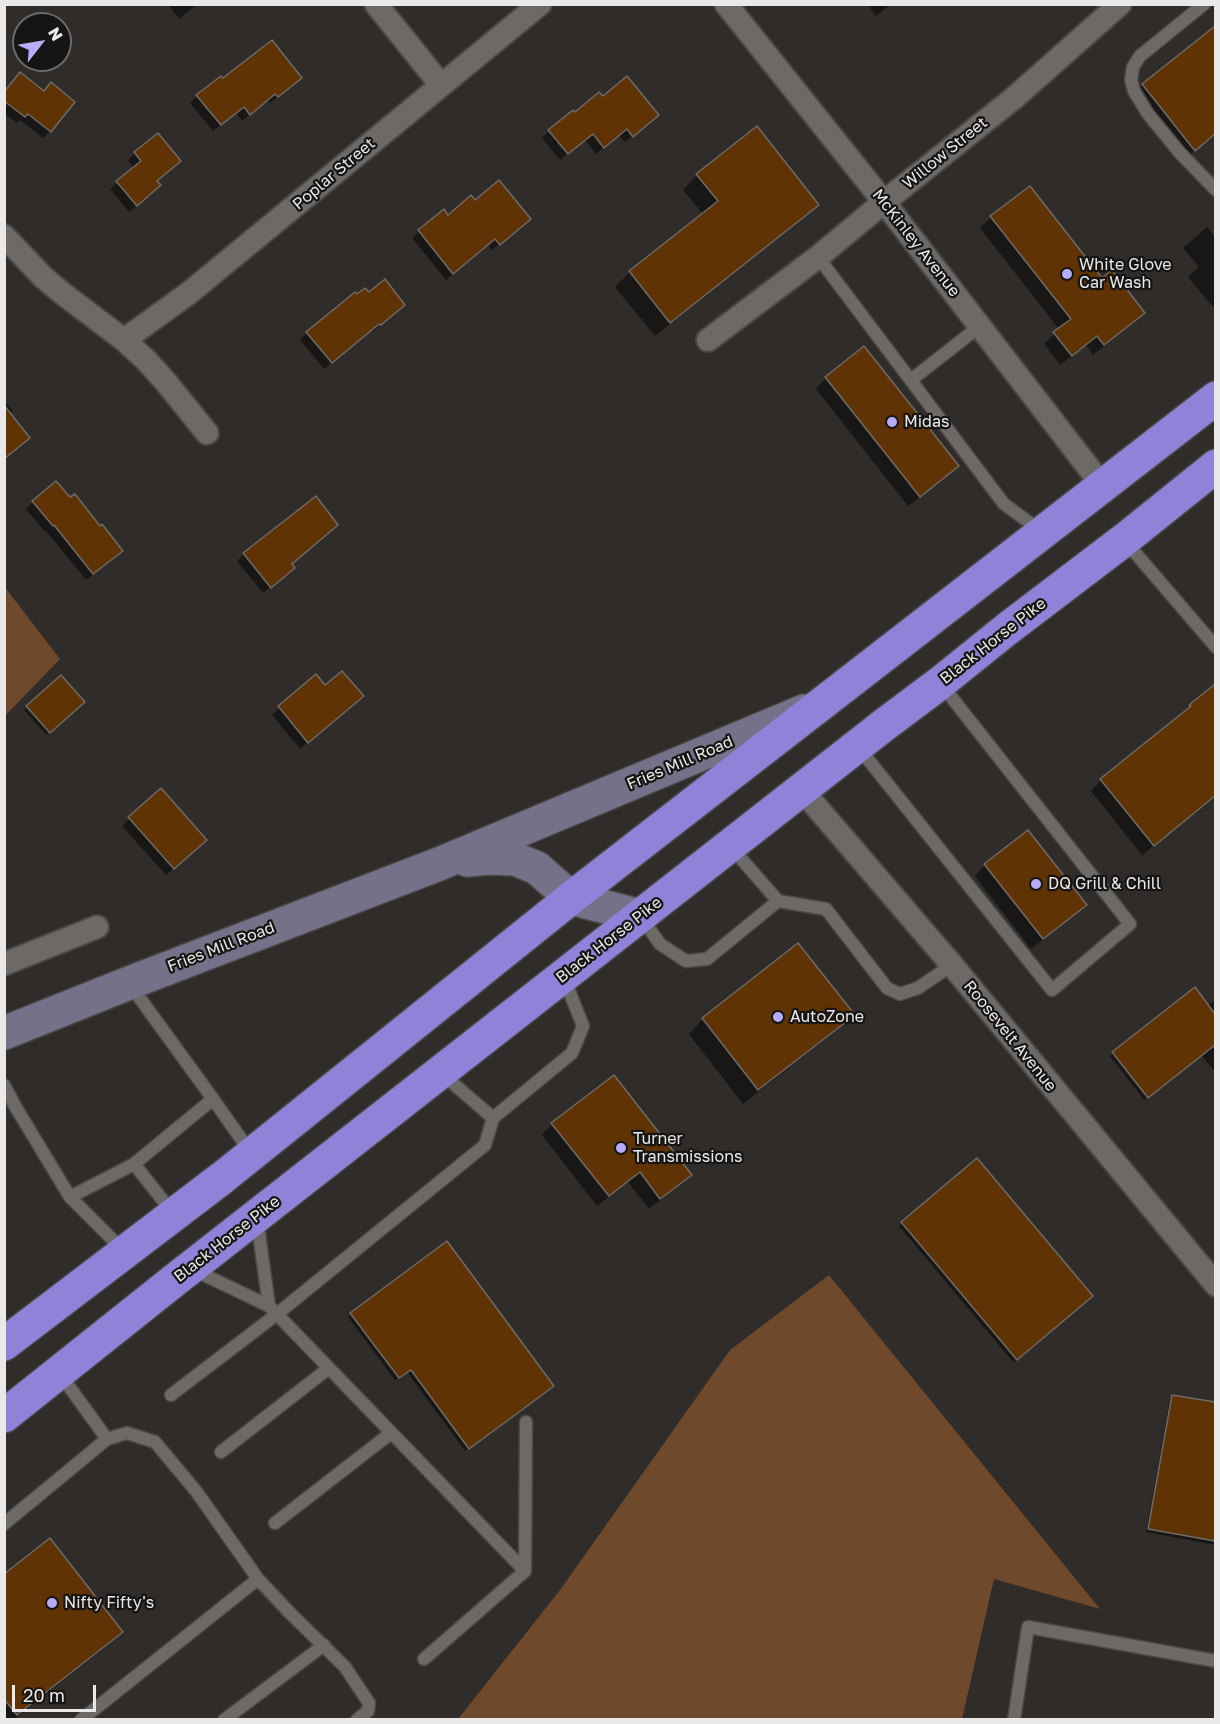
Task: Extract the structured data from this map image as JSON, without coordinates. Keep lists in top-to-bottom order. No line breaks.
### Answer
{"streets":{"highway":["Black Horse Pike"],"main road":["Fries Mill Road"],"street":["Willow Street","Poplar Street","McKinley Avenue","Roosevelt Avenue"]},"crossings":[["Willow Street","McKinley Avenue"],["Black Horse Pike","Fries Mill Road"],["Black Horse Pike","Roosevelt Avenue"]],"places":["White Glove Car Wash","Midas","DQ Grill & Chill","AutoZone","Turner Transmissions","Nifty Fifty's"],"scale_bar":"20 m","north":"top right"}
